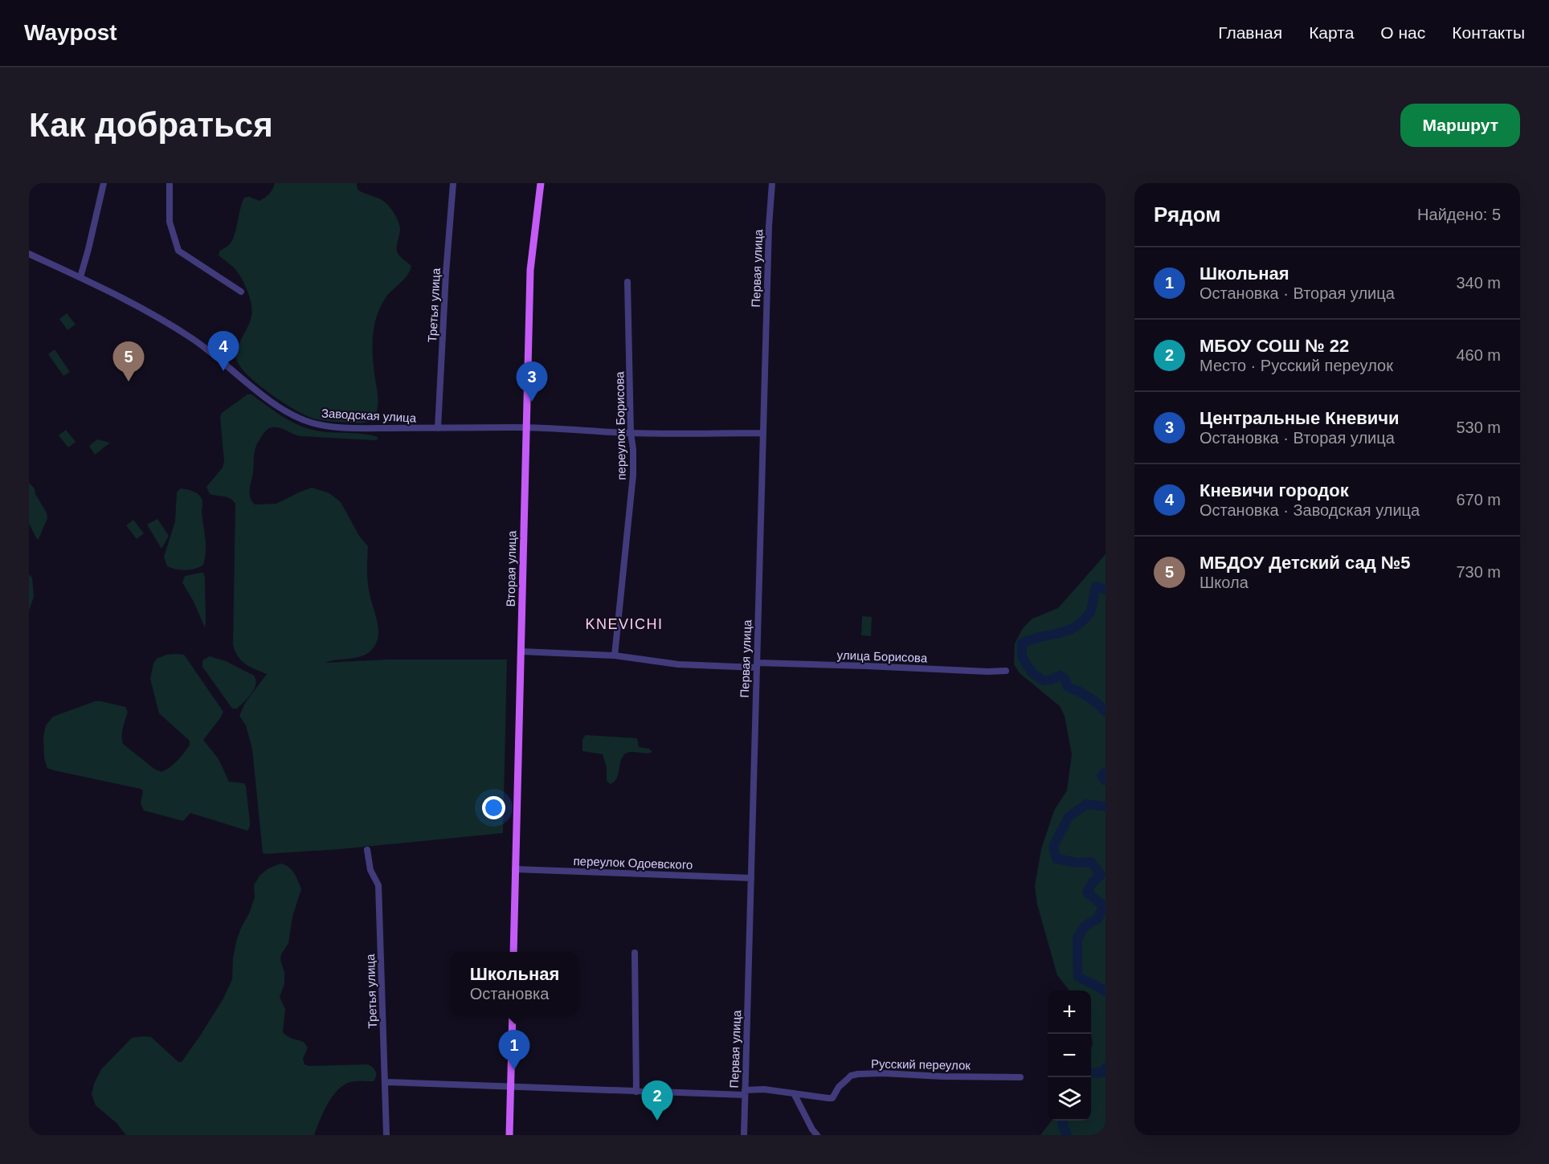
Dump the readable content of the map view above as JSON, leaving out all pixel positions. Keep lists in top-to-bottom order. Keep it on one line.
{"streets":{"main road":["Вторая улица"],"street":["Первая улица","Третья улица","Заводская улица","переулок Борисова","улица Борисова","переулок Одоевского","Русский переулок"]},"crossings":[["Первая улица","Заводская улица"],["Первая улица","улица Борисова"],["Первая улица","переулок Одоевского"],["Первая улица","Русский переулок"],["Третья улица","Заводская улица"],["Третья улица","Русский переулок"],["Заводская улица","переулок Борисова"],["Заводская улица","Вторая улица"],["Вторая улица","переулок Одоевского"]],"districts":["KNEVICHI"],"page":{"header":"Waypost","nav":["Главная","Карта","О нас","Контакты"],"buttons":"Маршрут","title":"Как добраться","heading":["Рядом","Найдено: 5"],"list":[{"mark":"1","name":"Школьная","note":"Остановка · Вторая улица","value":"340 m"},{"mark":"2","name":"МБОУ СОШ № 22","note":"Место · Русский переулок","value":"460 m"},{"mark":"3","name":"Центральные Кневичи","note":"Остановка · Вторая улица","value":"530 m"},{"mark":"4","name":"Кневичи городок","note":"Остановка · Заводская улица","value":"670 m"},{"mark":"5","name":"МБДОУ Детский сад №5","note":"Школа","value":"730 m"}],"pins":["4","5","3","1","2"],"popup":["Школьная","Остановка"],"map_buttons":["+","−"]}}
